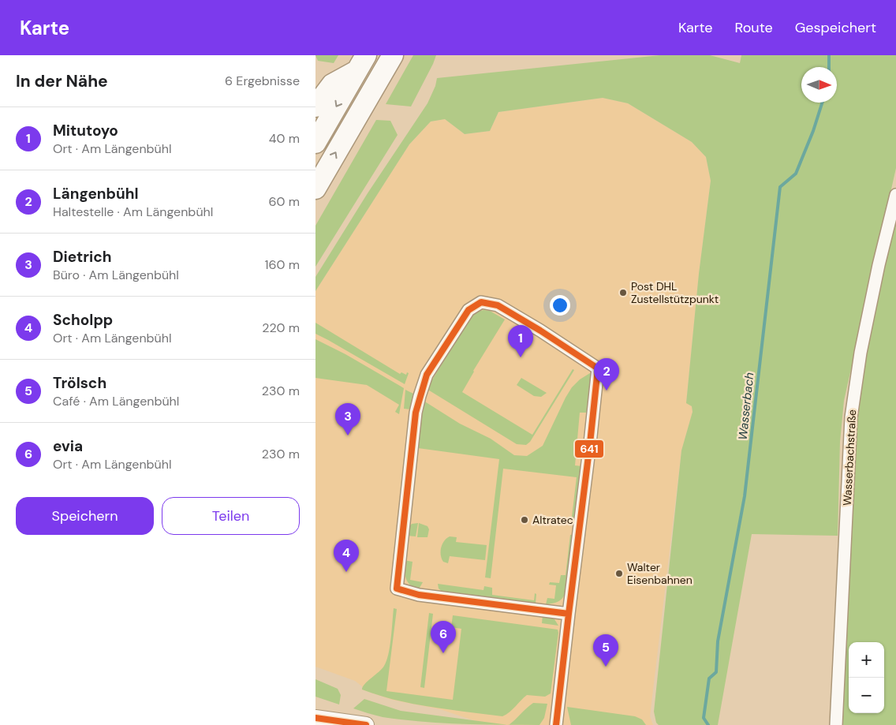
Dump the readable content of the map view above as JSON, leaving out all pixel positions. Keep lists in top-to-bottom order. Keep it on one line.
{"streets":{"street":["Wasserbachstraße"]},"water":["Wasserbach"],"places":["Post DHL Zustellstützpunkt","Altratec","Walter Eisenbahnen"],"lines":["transit line 641"],"north":"right","page":{"header":"Karte","nav":["Karte","Route","Gespeichert"],"heading":["In der Nähe","6 Ergebnisse"],"list":[{"mark":"1","name":"Mitutoyo","note":"Ort · Am Längenbühl","value":"40 m"},{"mark":"2","name":"Längenbühl","note":"Haltestelle · Am Längenbühl","value":"60 m"},{"mark":"3","name":"Dietrich","note":"Büro · Am Längenbühl","value":"160 m"},{"mark":"4","name":"Scholpp","note":"Ort · Am Längenbühl","value":"220 m"},{"mark":"5","name":"Trölsch","note":"Café · Am Längenbühl","value":"230 m"},{"mark":"6","name":"evia","note":"Ort · Am Längenbühl","value":"230 m"}],"pins":["1","2","3","4","6","5"],"buttons":["Speichern","Teilen"],"map_buttons":["+","−"]}}
